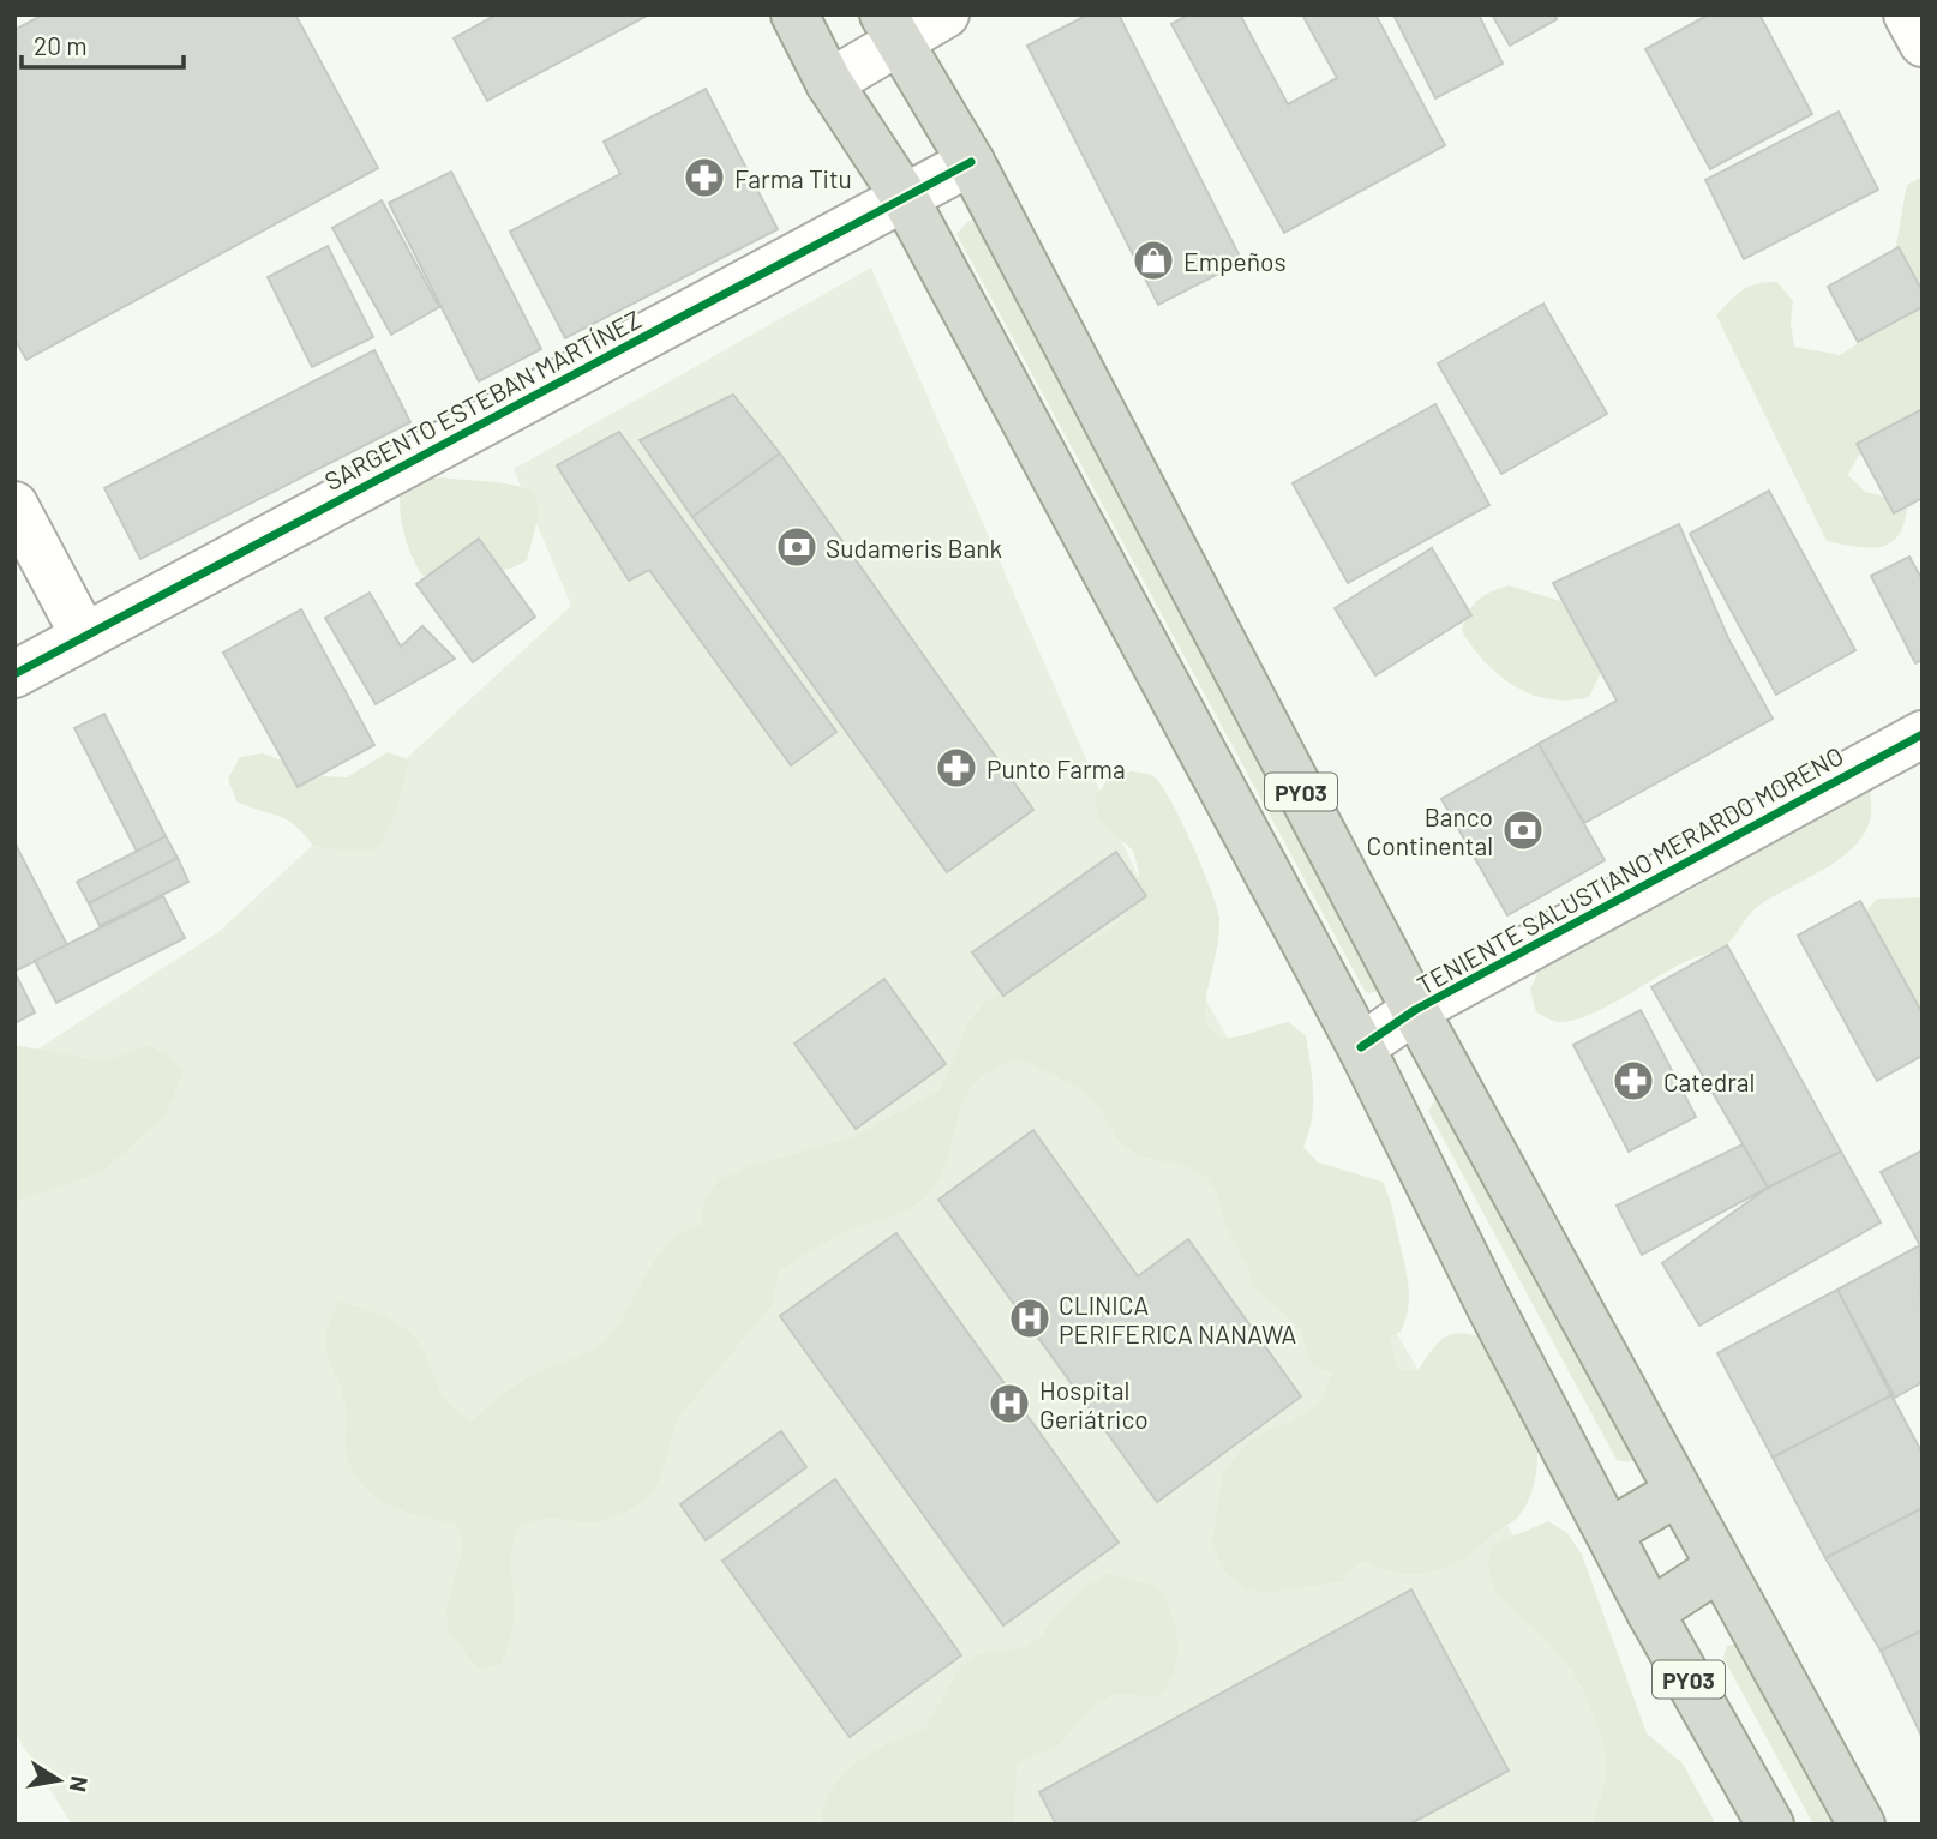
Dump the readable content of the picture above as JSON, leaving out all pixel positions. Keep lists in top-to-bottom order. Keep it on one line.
{"streets":{"highway":["PY03"],"street":["SARGENTO ESTEBAN MARTÍNEZ","TENIENTE SALUSTIANO MERARDO MORENO"]},"crossings":[["SARGENTO ESTEBAN MARTÍNEZ","PY03"],["PY03","TENIENTE SALUSTIANO MERARDO MORENO"]],"places":{"pharmacy":["Farma Titu","Punto Farma","Catedral"],"shop":["Empeños"],"bank":["Sudameris Bank","Banco Continental"],"hospital":["CLINICA PERIFERICA NANAWA","Hospital Geriátrico"]},"scale_bar":"20 m","north":"right"}
